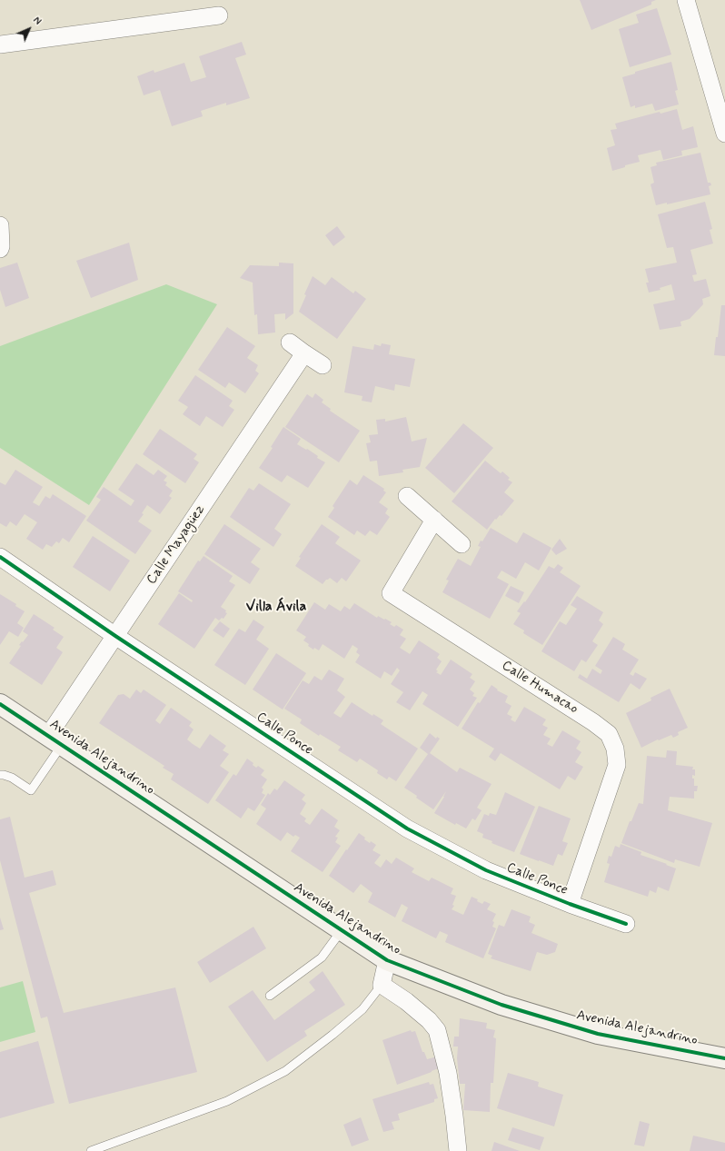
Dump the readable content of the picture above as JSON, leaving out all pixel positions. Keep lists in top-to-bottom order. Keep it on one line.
{"streets":{"street":["Calle Mayagüez","Calle Humacao","Calle Ponce","Avenida Alejandrino"]},"crossings":[["Calle Mayagüez","Calle Ponce"],["Calle Mayagüez","Avenida Alejandrino"],["Calle Humacao","Calle Ponce"]],"districts":["Villa Ávila"],"north":"top right"}
